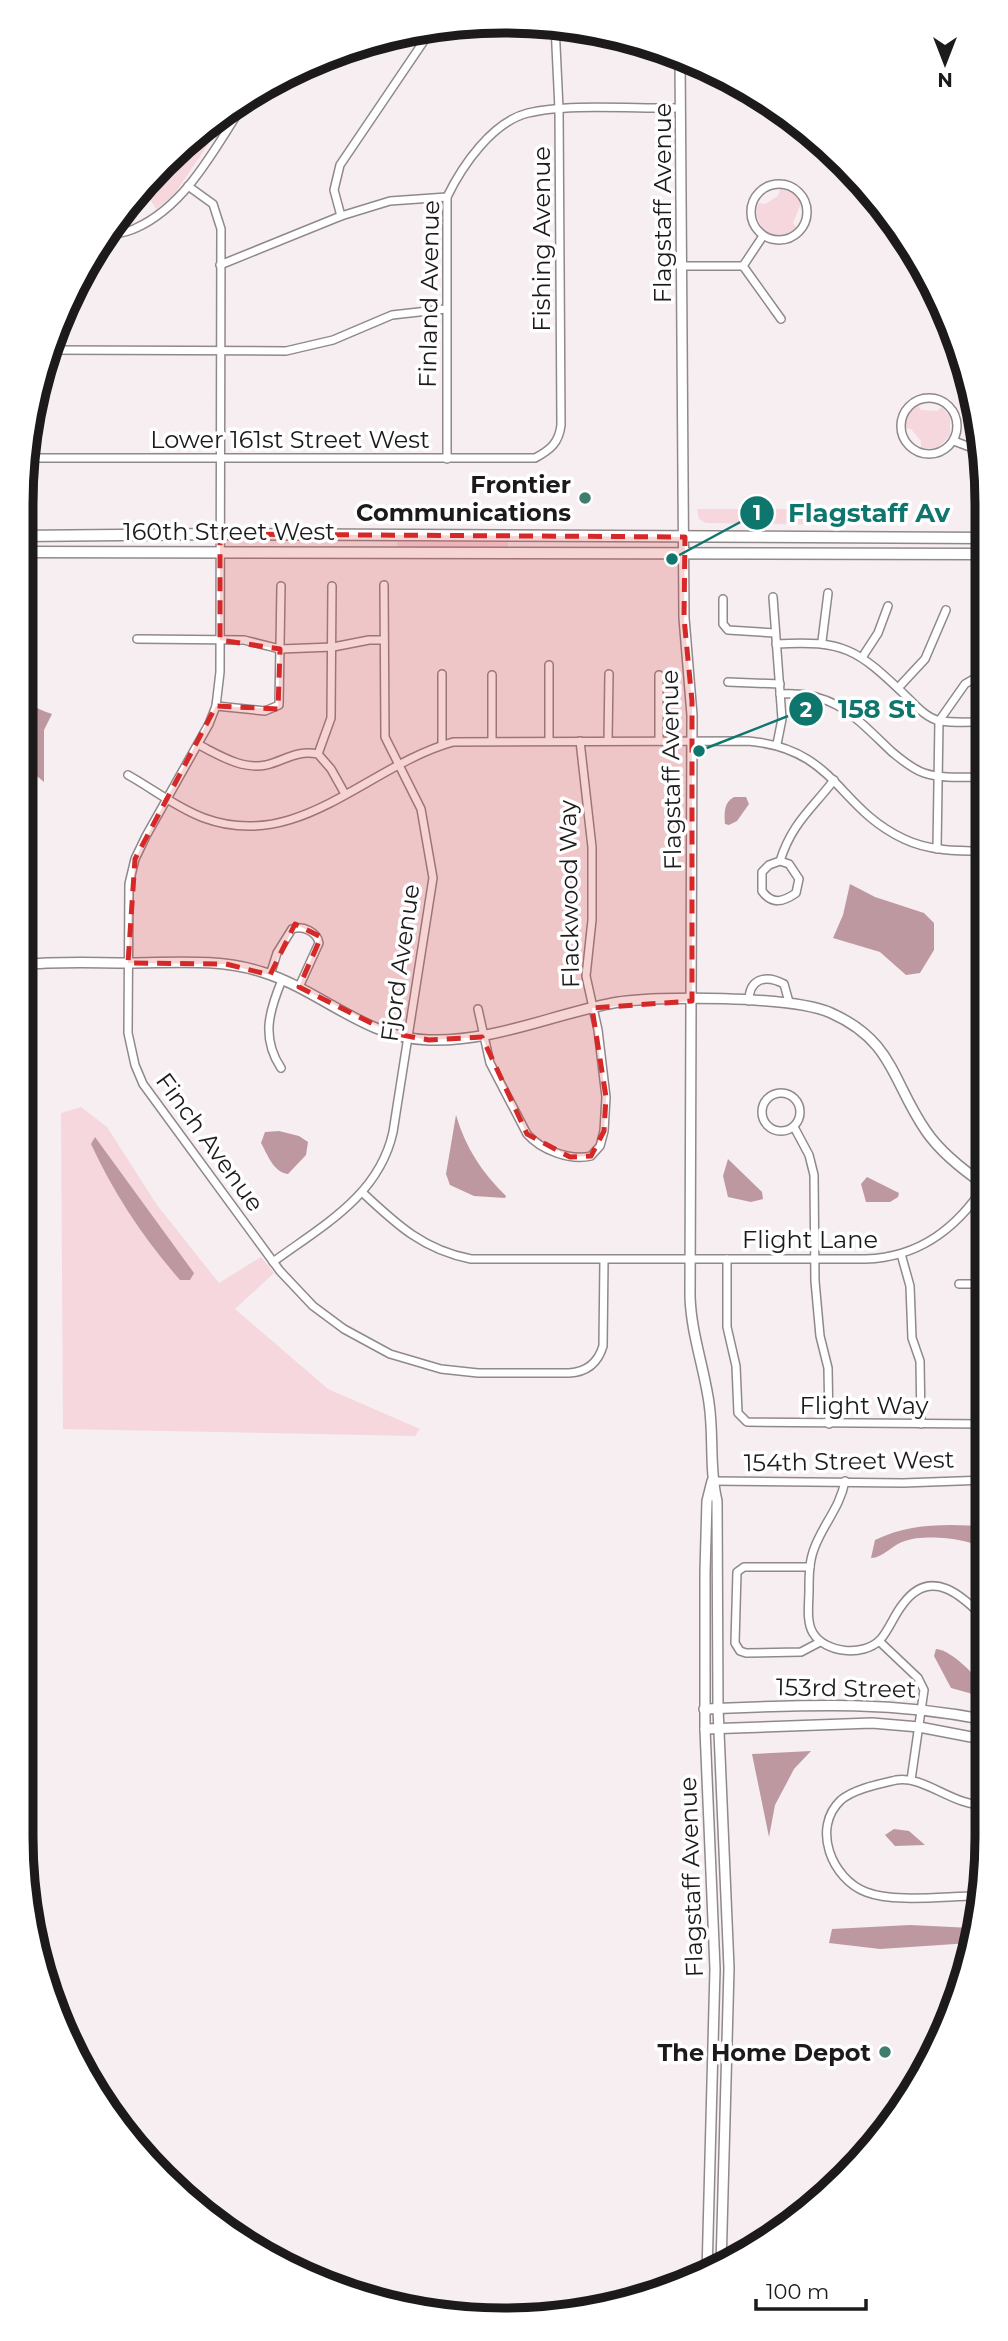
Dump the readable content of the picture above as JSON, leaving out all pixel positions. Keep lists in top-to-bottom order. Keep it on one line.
{"streets":{"main road":["160th Street West"],"street":["Flagstaff Avenue","Fishing Avenue","Finland Avenue","Lower 161st Street West","Flackwood Way","Fjord Avenue","Finch Avenue","Flight Lane","Flight Way","154th Street West","153rd Street"]},"crossings":[["Flagstaff Avenue","Finland Avenue"],["Flagstaff Avenue","160th Street West"],["Flagstaff Avenue","Flight Lane"],["Flagstaff Avenue","154th Street West"],["Flagstaff Avenue","153rd Street"],["Fishing Avenue","Finland Avenue"],["Fishing Avenue","Lower 161st Street West"],["Finland Avenue","Lower 161st Street West"],["Lower 161st Street West","Finch Avenue"],["160th Street West","Finch Avenue"],["Fjord Avenue","Finch Avenue"],["Fjord Avenue","Flight Lane"],["Finch Avenue","Flight Lane"],["Flight Lane","Flight Way"]],"places":["Frontier Communications","Flagstaff Av","158 St","The Home Depot"],"scale_bar":"100 m","north":"bottom"}
